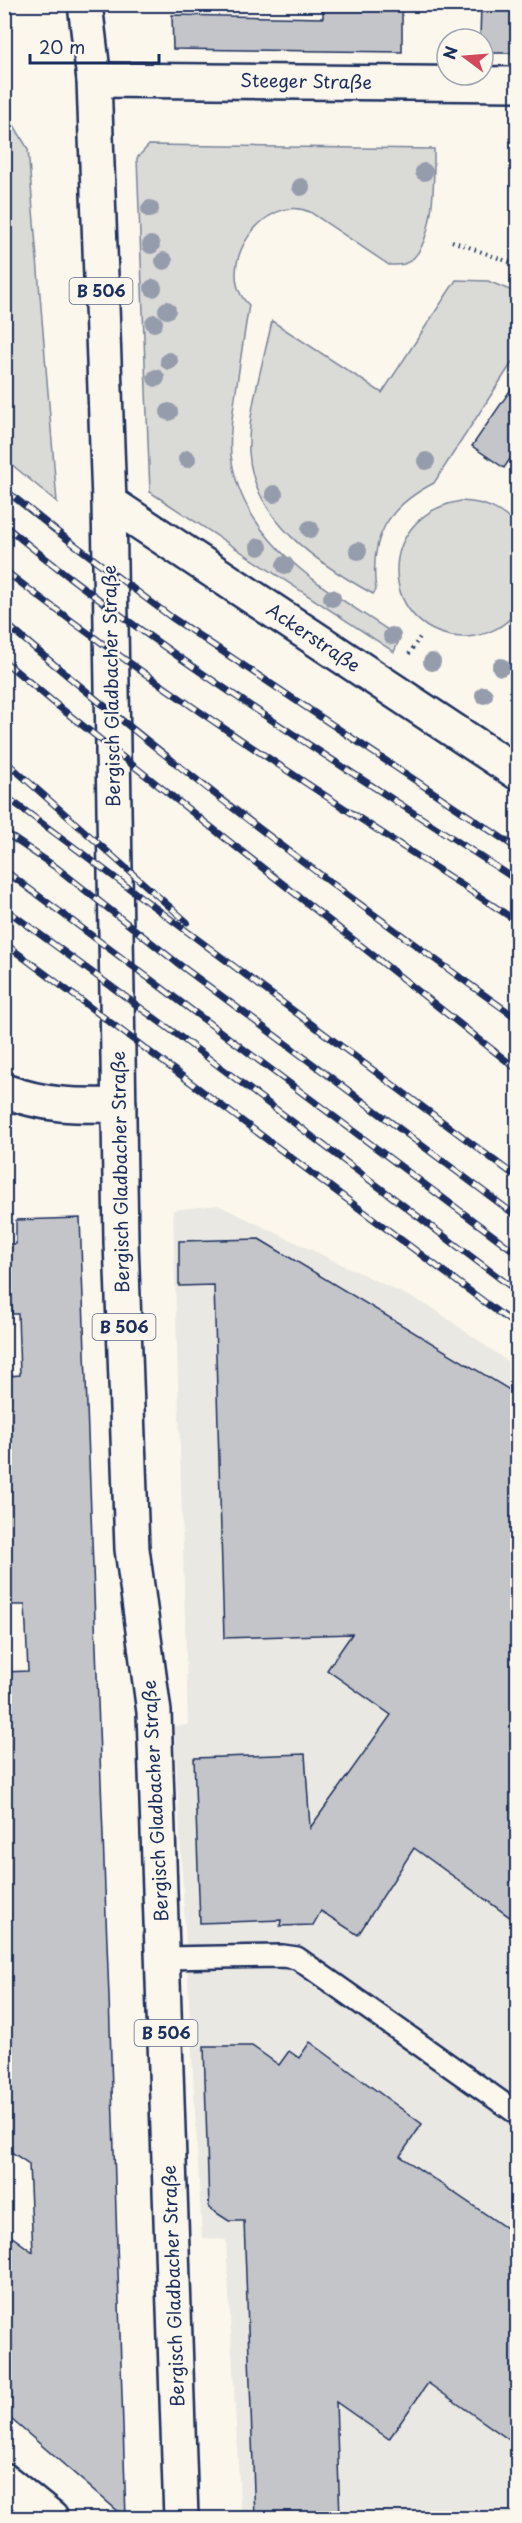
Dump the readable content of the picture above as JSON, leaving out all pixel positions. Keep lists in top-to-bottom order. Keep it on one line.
{"streets":{"main road":["Steeger Straße","B 506","Ackerstraße","Bergisch Gladbacher Straße"]},"crossings":[["Steeger Straße","Bergisch Gladbacher Straße"],["Ackerstraße","Bergisch Gladbacher Straße"]],"scale_bar":"20 m","north":"left"}
